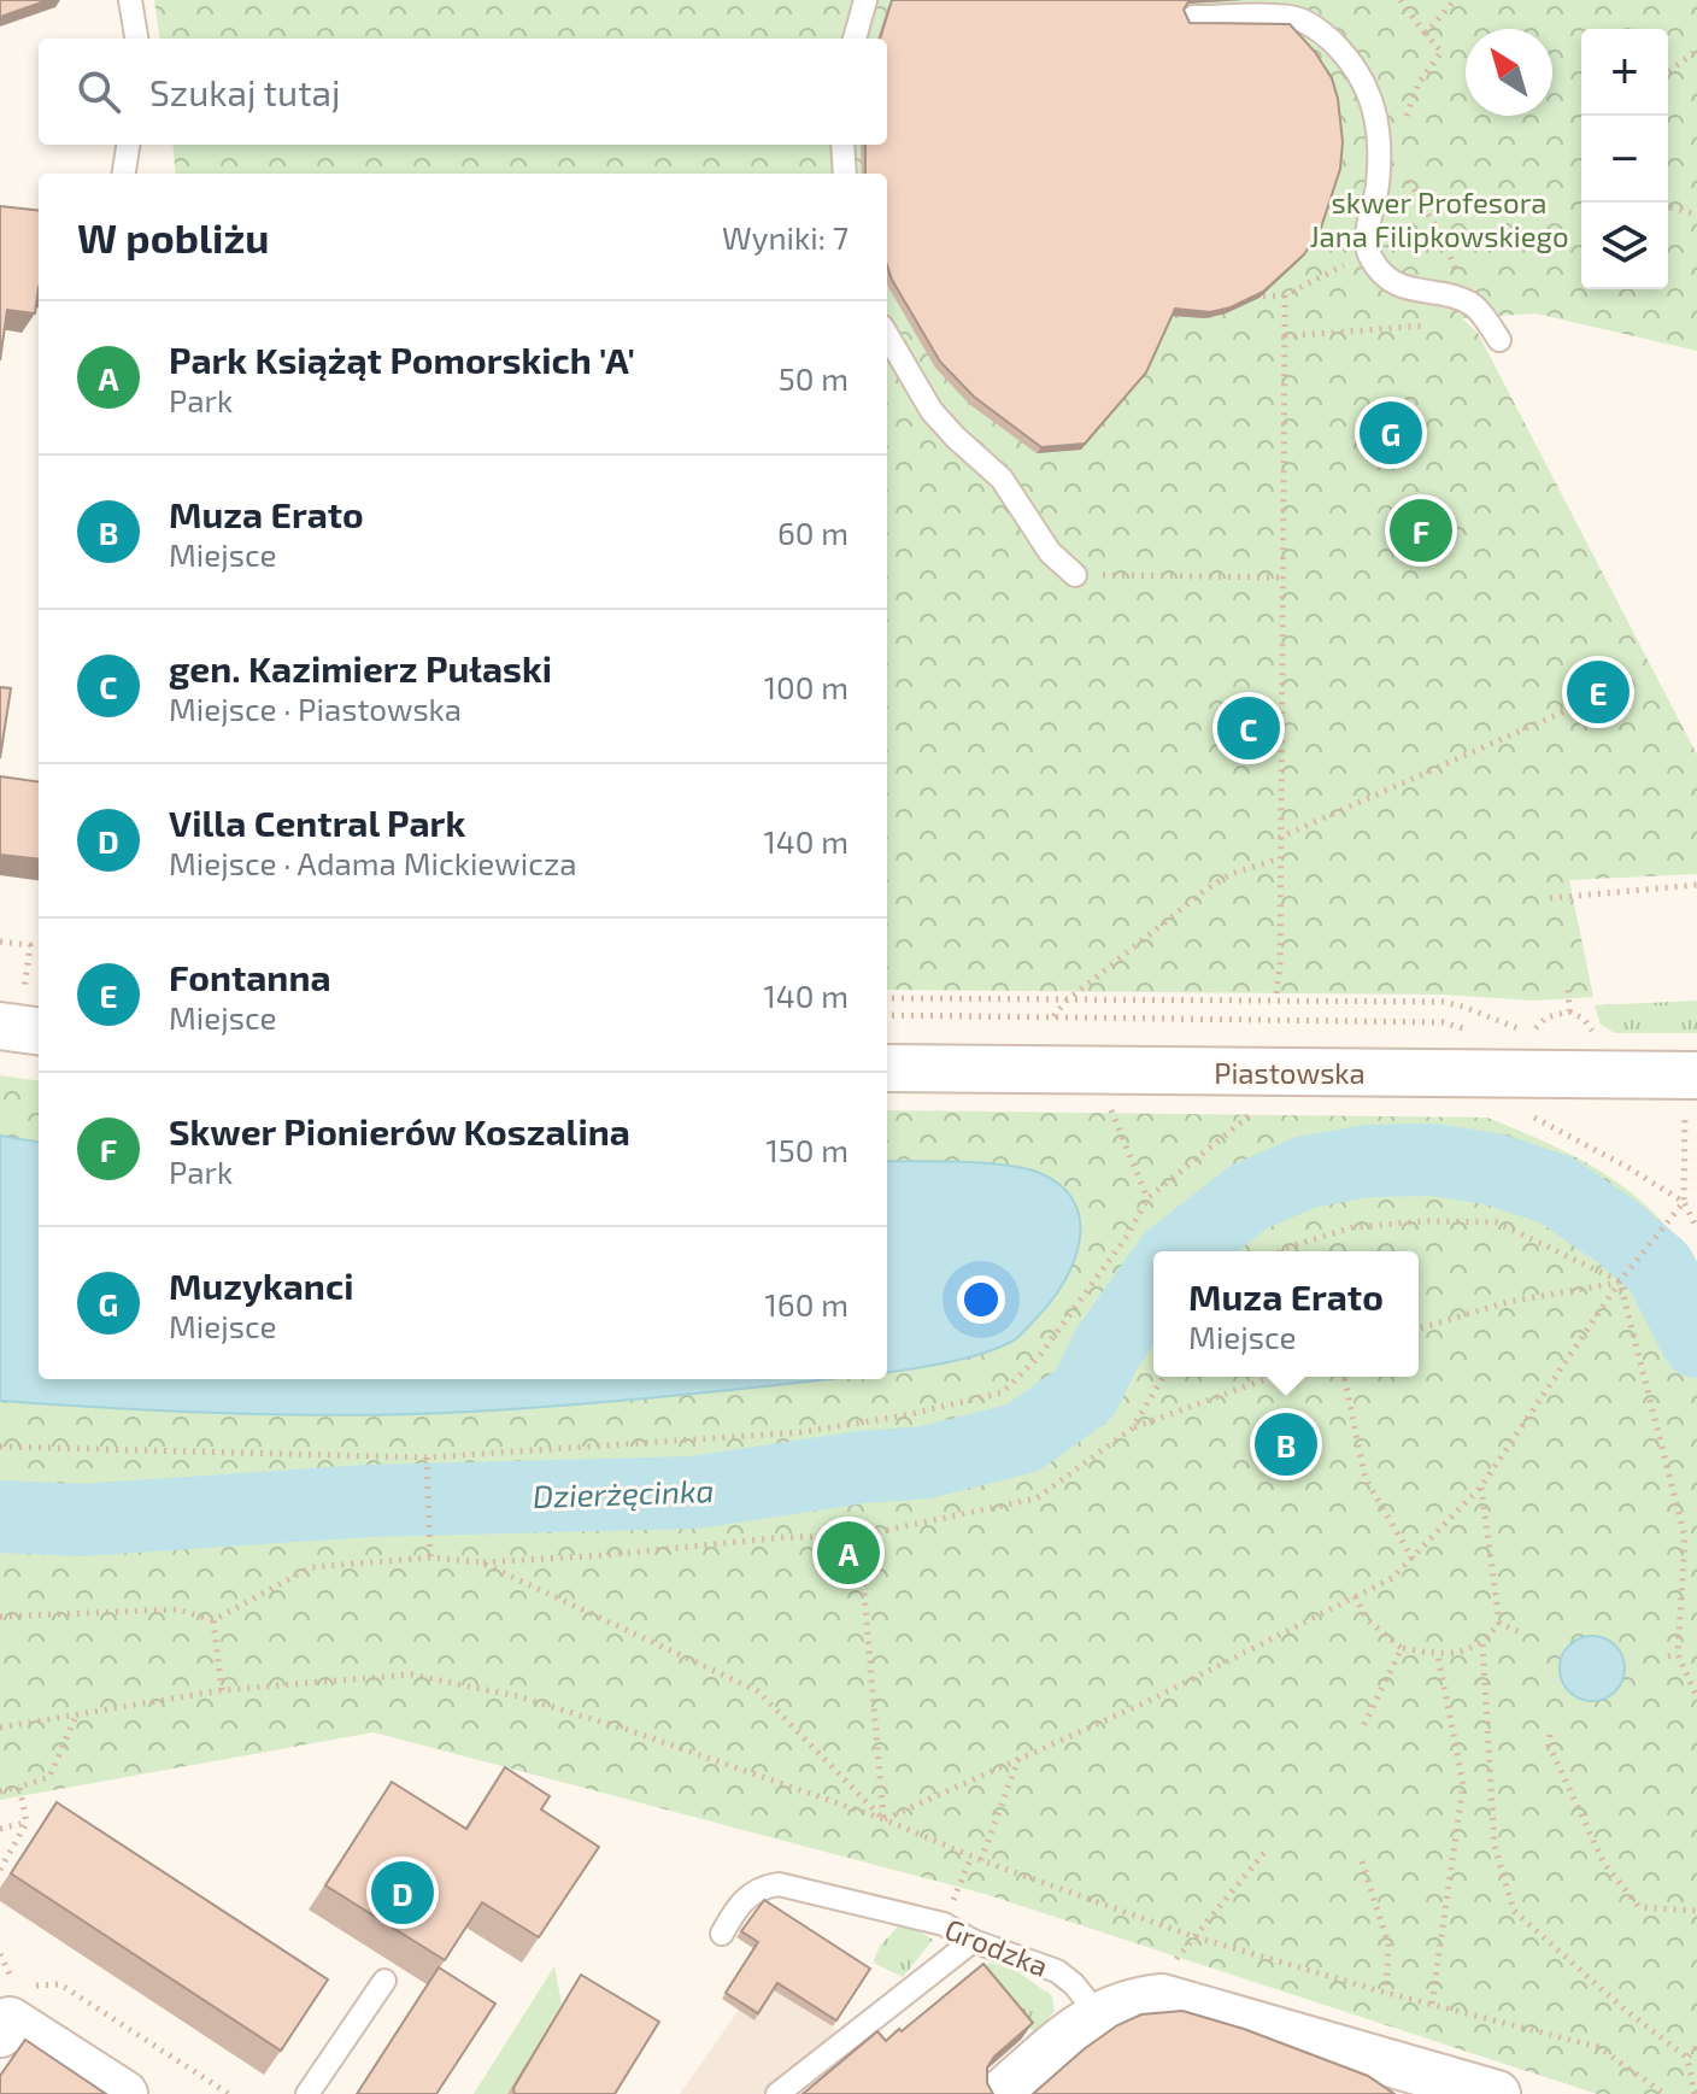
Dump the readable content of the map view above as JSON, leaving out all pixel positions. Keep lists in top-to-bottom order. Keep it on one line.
{"streets":{"street":["Piastowska"],"lane":["Grodzka"]},"water":["Dzierżęcinka"],"parks":["skwer Profesora Jana Filipkowskiego"],"north":"top left","page":{"map_buttons":["+","−"],"search":"Szukaj tutaj","heading":["W pobliżu","Wyniki: 7"],"list":[{"mark":"A","name":"Park Książąt Pomorskich 'A'","note":"Park","value":"50 m"},{"mark":"B","name":"Muza Erato","note":"Miejsce","value":"60 m"},{"mark":"C","name":"gen. Kazimierz Pułaski","note":"Miejsce · Piastowska","value":"100 m"},{"mark":"D","name":"Villa Central Park","note":"Miejsce · Adama Mickiewicza","value":"140 m"},{"mark":"E","name":"Fontanna","note":"Miejsce","value":"140 m"},{"mark":"F","name":"Skwer Pionierów Koszalina","note":"Park","value":"150 m"},{"mark":"G","name":"Muzykanci","note":"Miejsce","value":"160 m"}],"pins":["G","F","E","C","B","A","D"],"popup":["Muza Erato","Miejsce"]}}
